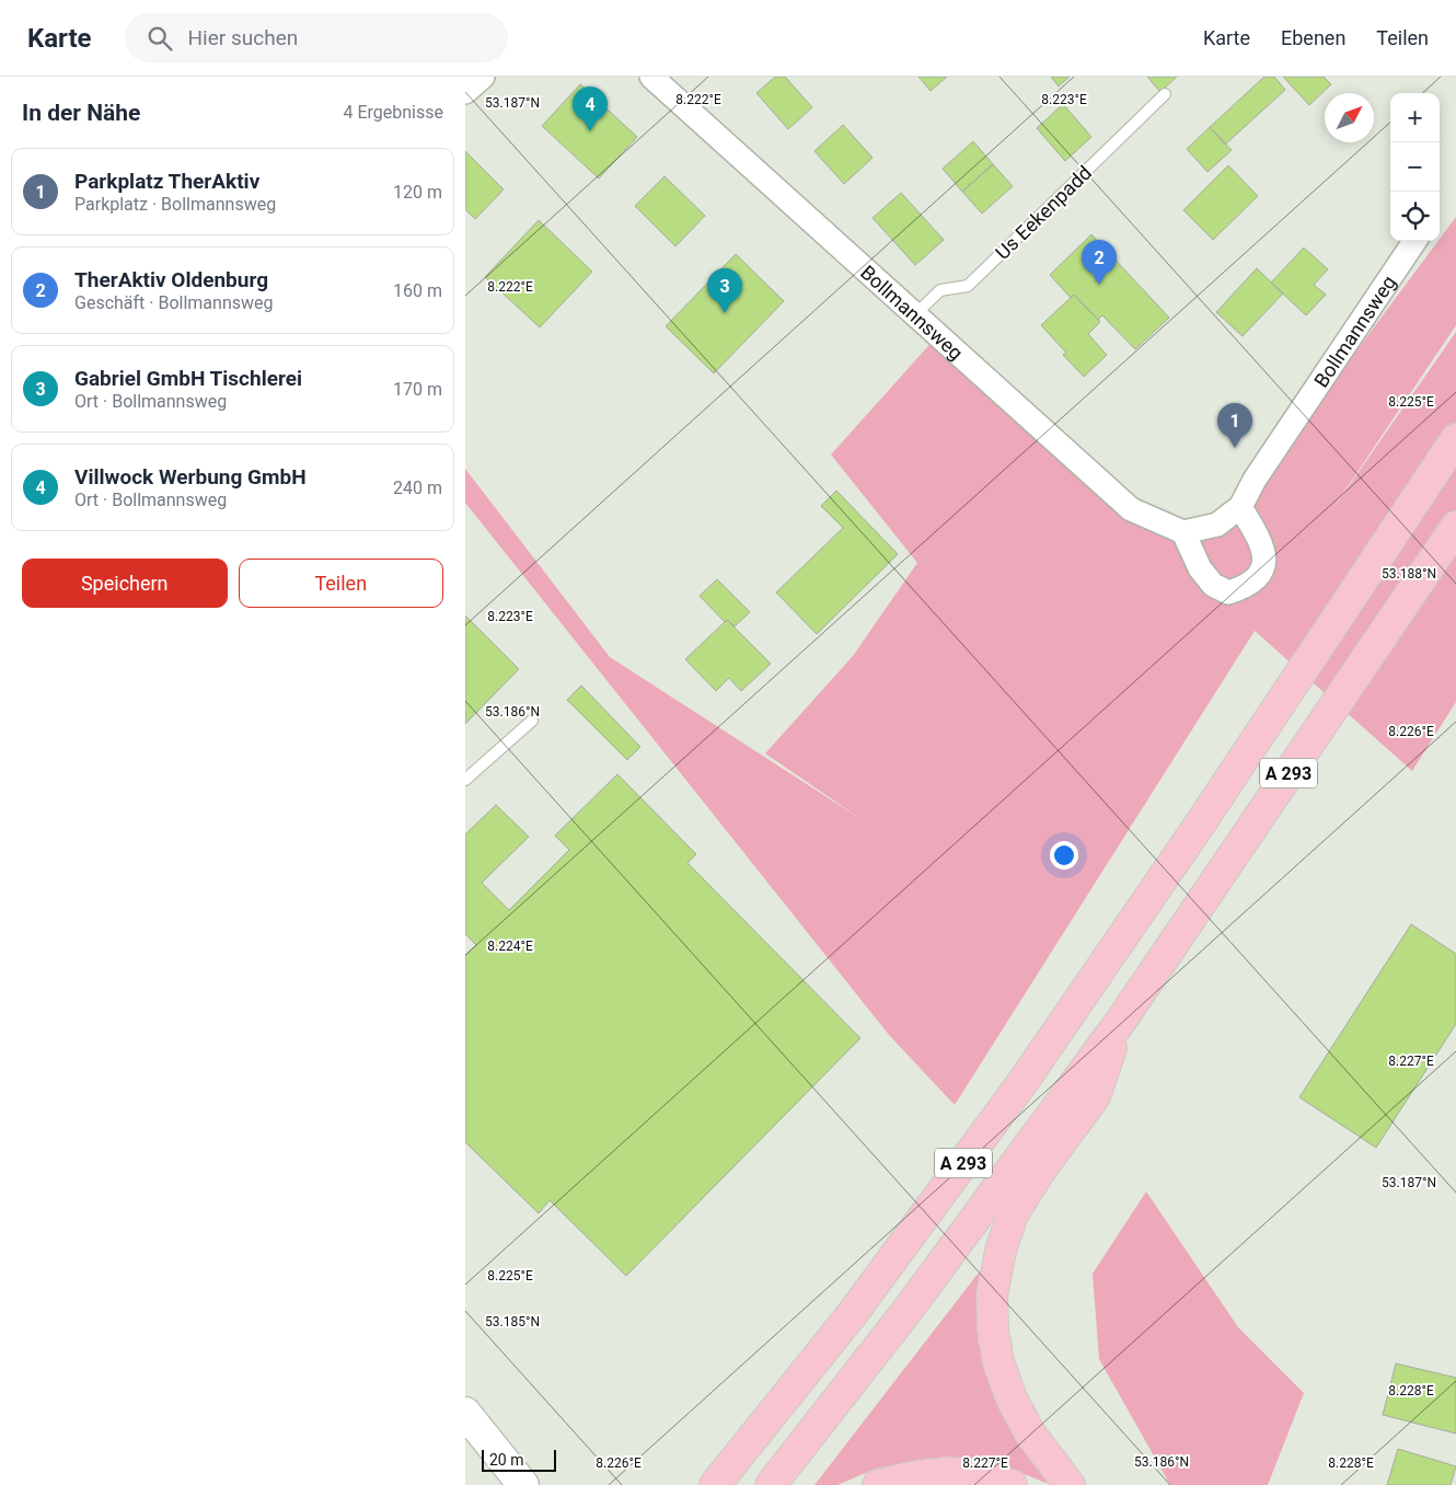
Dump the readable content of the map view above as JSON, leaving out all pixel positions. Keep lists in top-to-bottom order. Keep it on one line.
{"streets":{"highway":["A 293"],"street":["Bollmannsweg"],"lane":["Us Eekenpadd"]},"crossings":[["Us Eekenpadd","Bollmannsweg"]],"scale_bar":"20 m","north":"top right","page":{"header":"Karte","search":"Hier suchen","nav":["Karte","Ebenen","Teilen"],"heading":["In der Nähe","4 Ergebnisse"],"pins":["4","2","3","1"],"map_buttons":["+","−"],"list":[{"mark":"1","name":"Parkplatz TherAktiv","note":"Parkplatz · Bollmannsweg","value":"120 m"},{"mark":"2","name":"TherAktiv Oldenburg","note":"Geschäft · Bollmannsweg","value":"160 m"},{"mark":"3","name":"Gabriel GmbH Tischlerei","note":"Ort · Bollmannsweg","value":"170 m"},{"mark":"4","name":"Villwock Werbung GmbH","note":"Ort · Bollmannsweg","value":"240 m"}],"buttons":["Speichern","Teilen"],"scale":"20 m"},"coordinates":["8.222°E","8.223°E","53.187°N","8.225°E","53.188°N","53.186°N","8.226°E","8.224°E","8.227°E","53.185°N","8.228°E"]}
